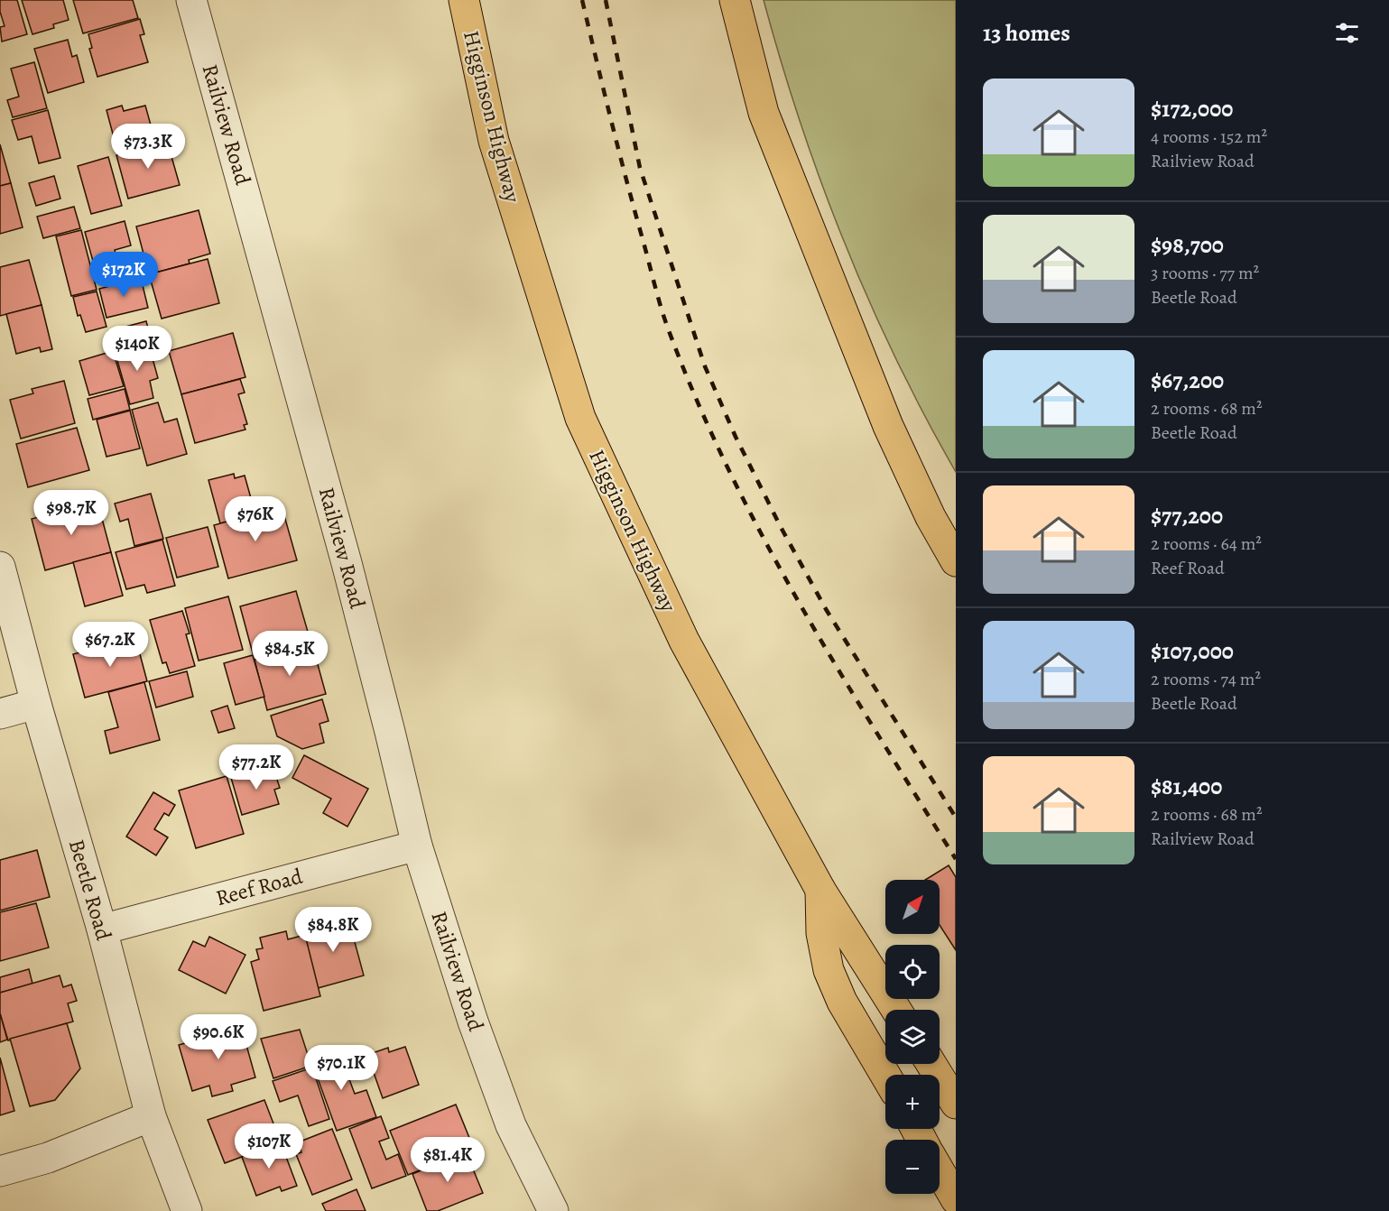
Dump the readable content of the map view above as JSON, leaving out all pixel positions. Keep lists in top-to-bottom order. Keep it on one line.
{"streets":{"highway":["Higginson Highway"],"street":["Railview Road","Reef Road","Beetle Road"]},"crossings":[["Railview Road","Reef Road"],["Reef Road","Beetle Road"]],"north":"top right","page":{"heading":"13 homes","list":[{"name":"$172,000","note":"4 rooms · 152 m² · Railview Road"},{"name":"$98,700","note":"3 rooms · 77 m² · Beetle Road"},{"name":"$67,200","note":"2 rooms · 68 m² · Beetle Road"},{"name":"$77,200","note":"2 rooms · 64 m² · Reef Road"},{"name":"$107,000","note":"2 rooms · 74 m² · Beetle Road"},{"name":"$81,400","note":"2 rooms · 68 m² · Railview Road"}],"price":["$73.3K","$172K","$140K","$98.7K","$76K","$67.2K","$84.5K","$77.2K","$84.8K","$90.6K","$70.1K","$107K","$81.4K"],"map_buttons":["+","−"]}}
